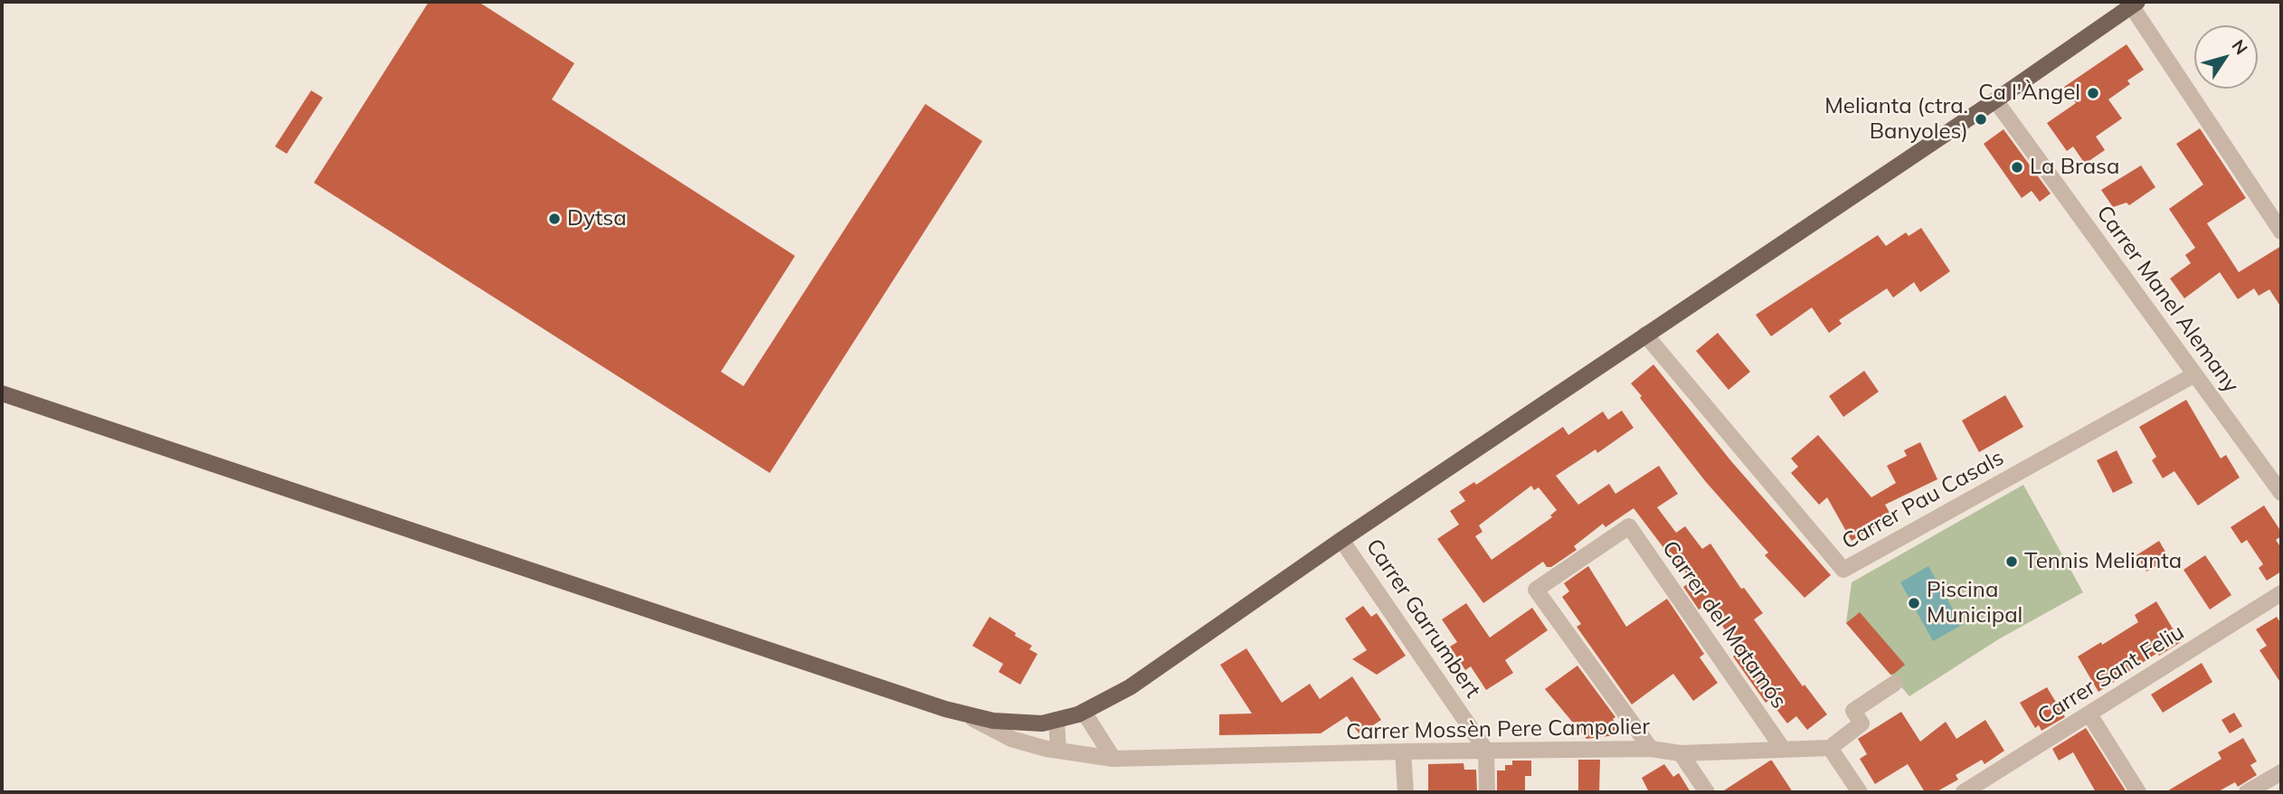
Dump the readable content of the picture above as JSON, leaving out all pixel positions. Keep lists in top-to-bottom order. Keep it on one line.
{"streets":{"street":["Carrer Manel Alemany","Carrer Pau Casals","Carrer Garrumbert","Carrer del Matamós","Carrer Sant Feliu","Carrer Mossèn Pere Campolier"]},"crossings":[["Carrer Manel Alemany","Carrer Pau Casals"],["Carrer Garrumbert","Carrer Mossèn Pere Campolier"],["Carrer del Matamós","Carrer Mossèn Pere Campolier"]],"places":["Ca l'Àngel","Melianta (ctra. Banyoles)","La Brasa","Dytsa","Tennis Melianta","Piscina Municipal"],"north":"top right"}
